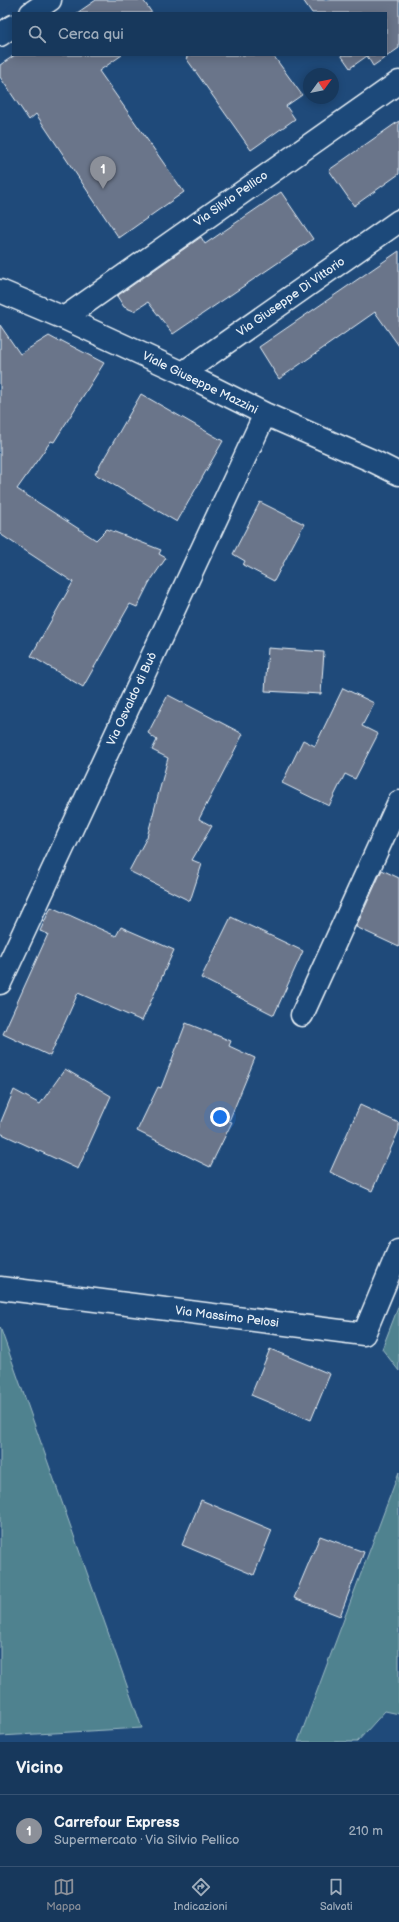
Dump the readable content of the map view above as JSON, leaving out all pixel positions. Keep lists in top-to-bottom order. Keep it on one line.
{"streets":{"street":["Via Silvio Pellico","Via Giuseppe Di Vittorio","Viale Giuseppe Mazzini","Via Osvaldo di Buò","Via Massimo Pelosi"]},"crossings":[["Via Silvio Pellico","Viale Giuseppe Mazzini"],["Via Giuseppe Di Vittorio","Viale Giuseppe Mazzini"],["Viale Giuseppe Mazzini","Via Osvaldo di Buò"]],"north":"top right","page":{"search":"Cerca qui","pins":"1","heading":"Vicino","list":[{"mark":"1","name":"Carrefour Express","note":"Supermercato · Via Silvio Pellico","value":"210 m"}],"nav":["Mappa","Indicazioni","Salvati"]}}
